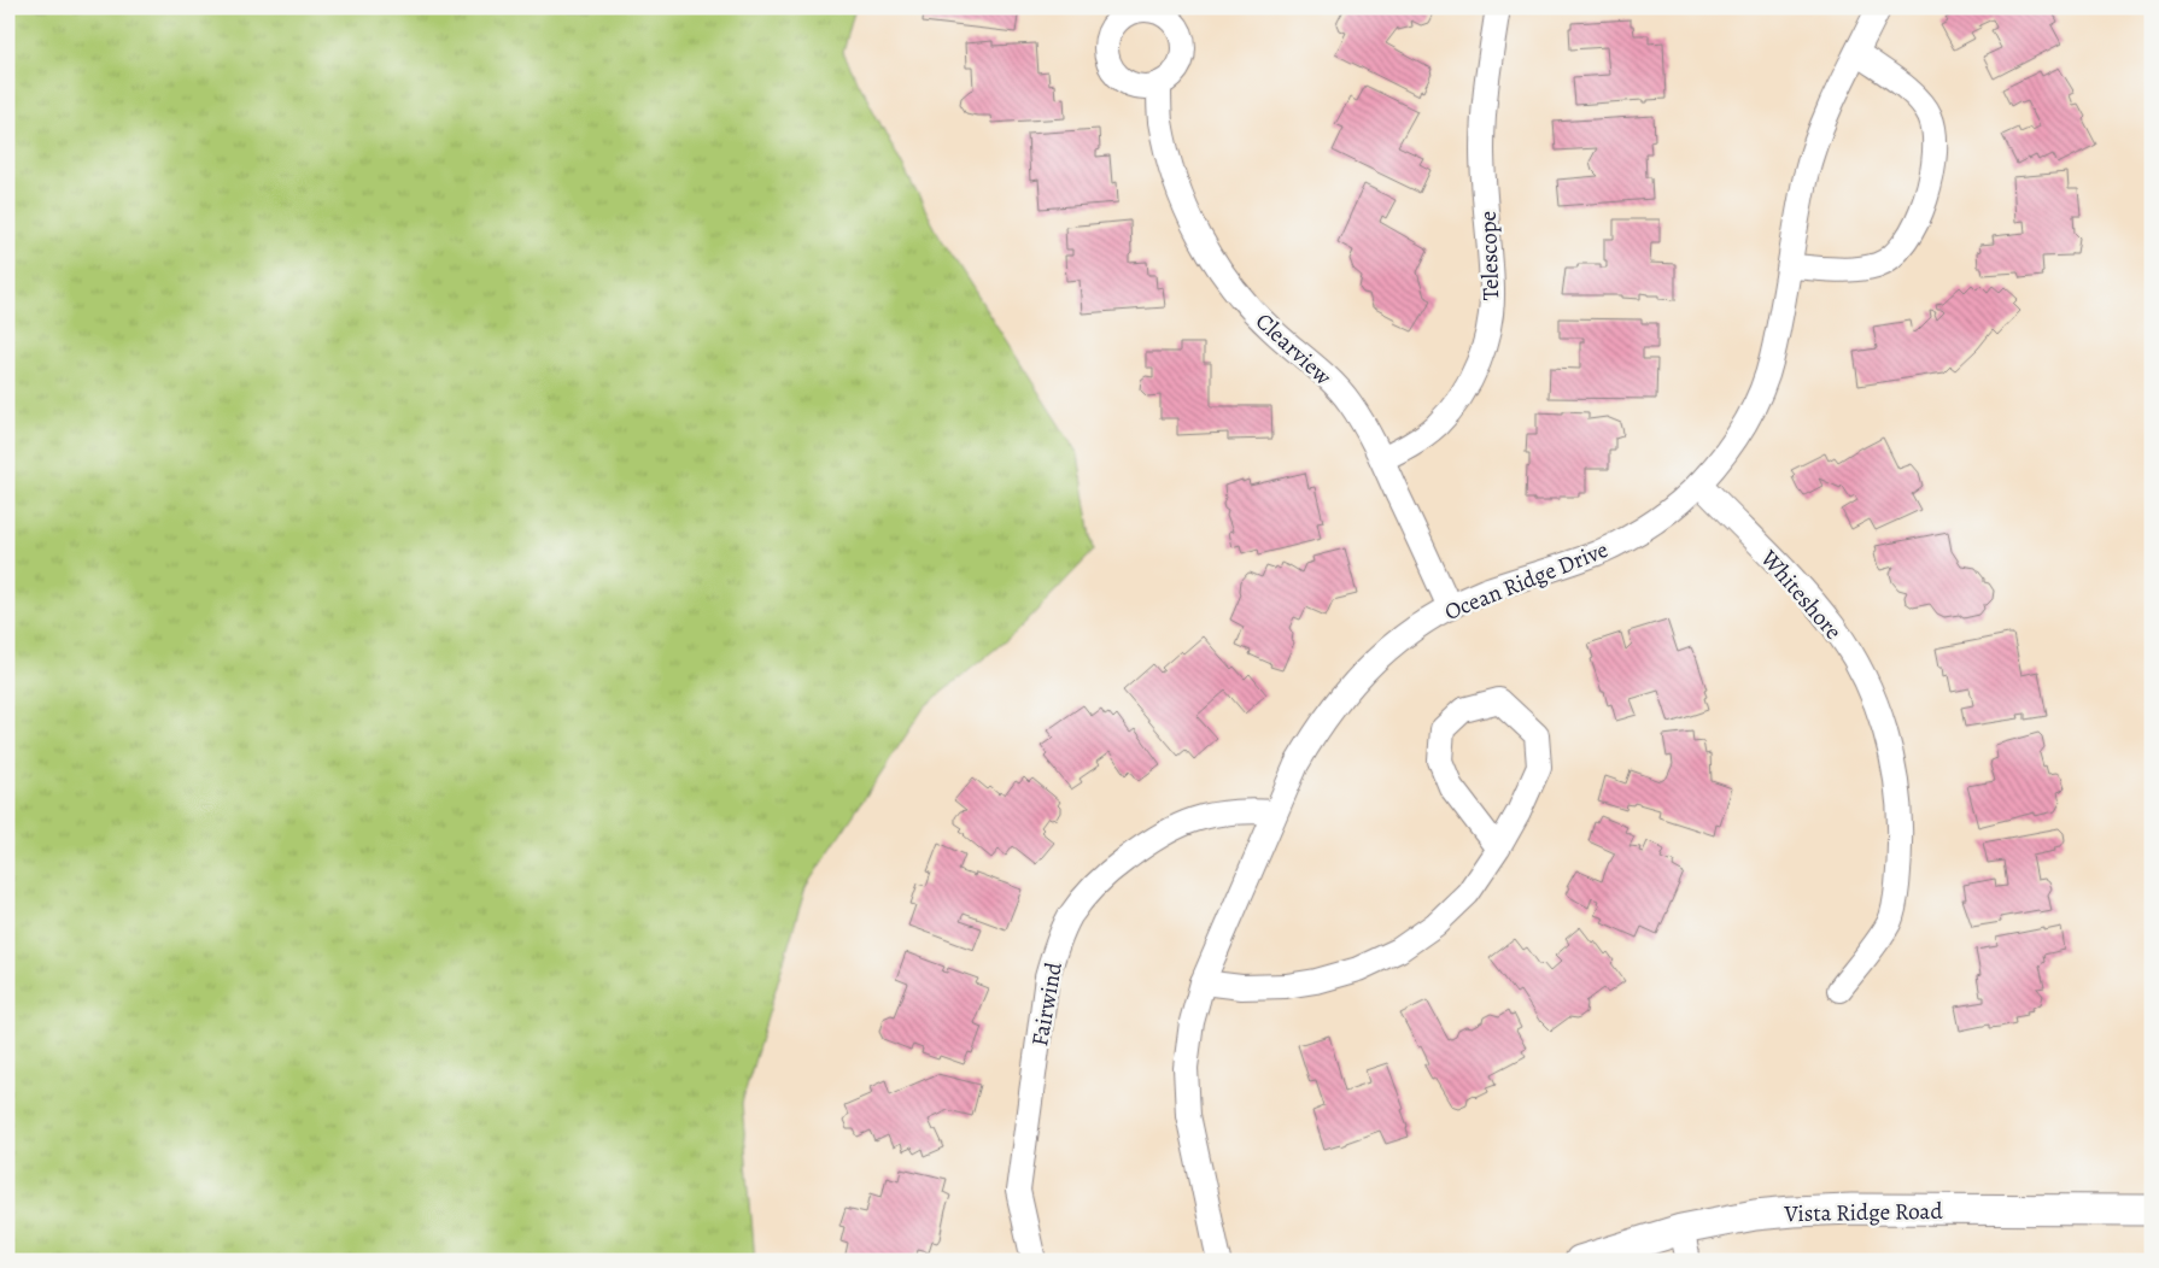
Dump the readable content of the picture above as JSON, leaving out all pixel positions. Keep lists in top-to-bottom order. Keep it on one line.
{"streets":{"street":["Telescope","Clearview","Ocean Ridge Drive","Whiteshore","Fairwind","Vista Ridge Road"]},"crossings":[["Telescope","Clearview"],["Clearview","Ocean Ridge Drive"],["Ocean Ridge Drive","Whiteshore"],["Ocean Ridge Drive","Fairwind"]]}
